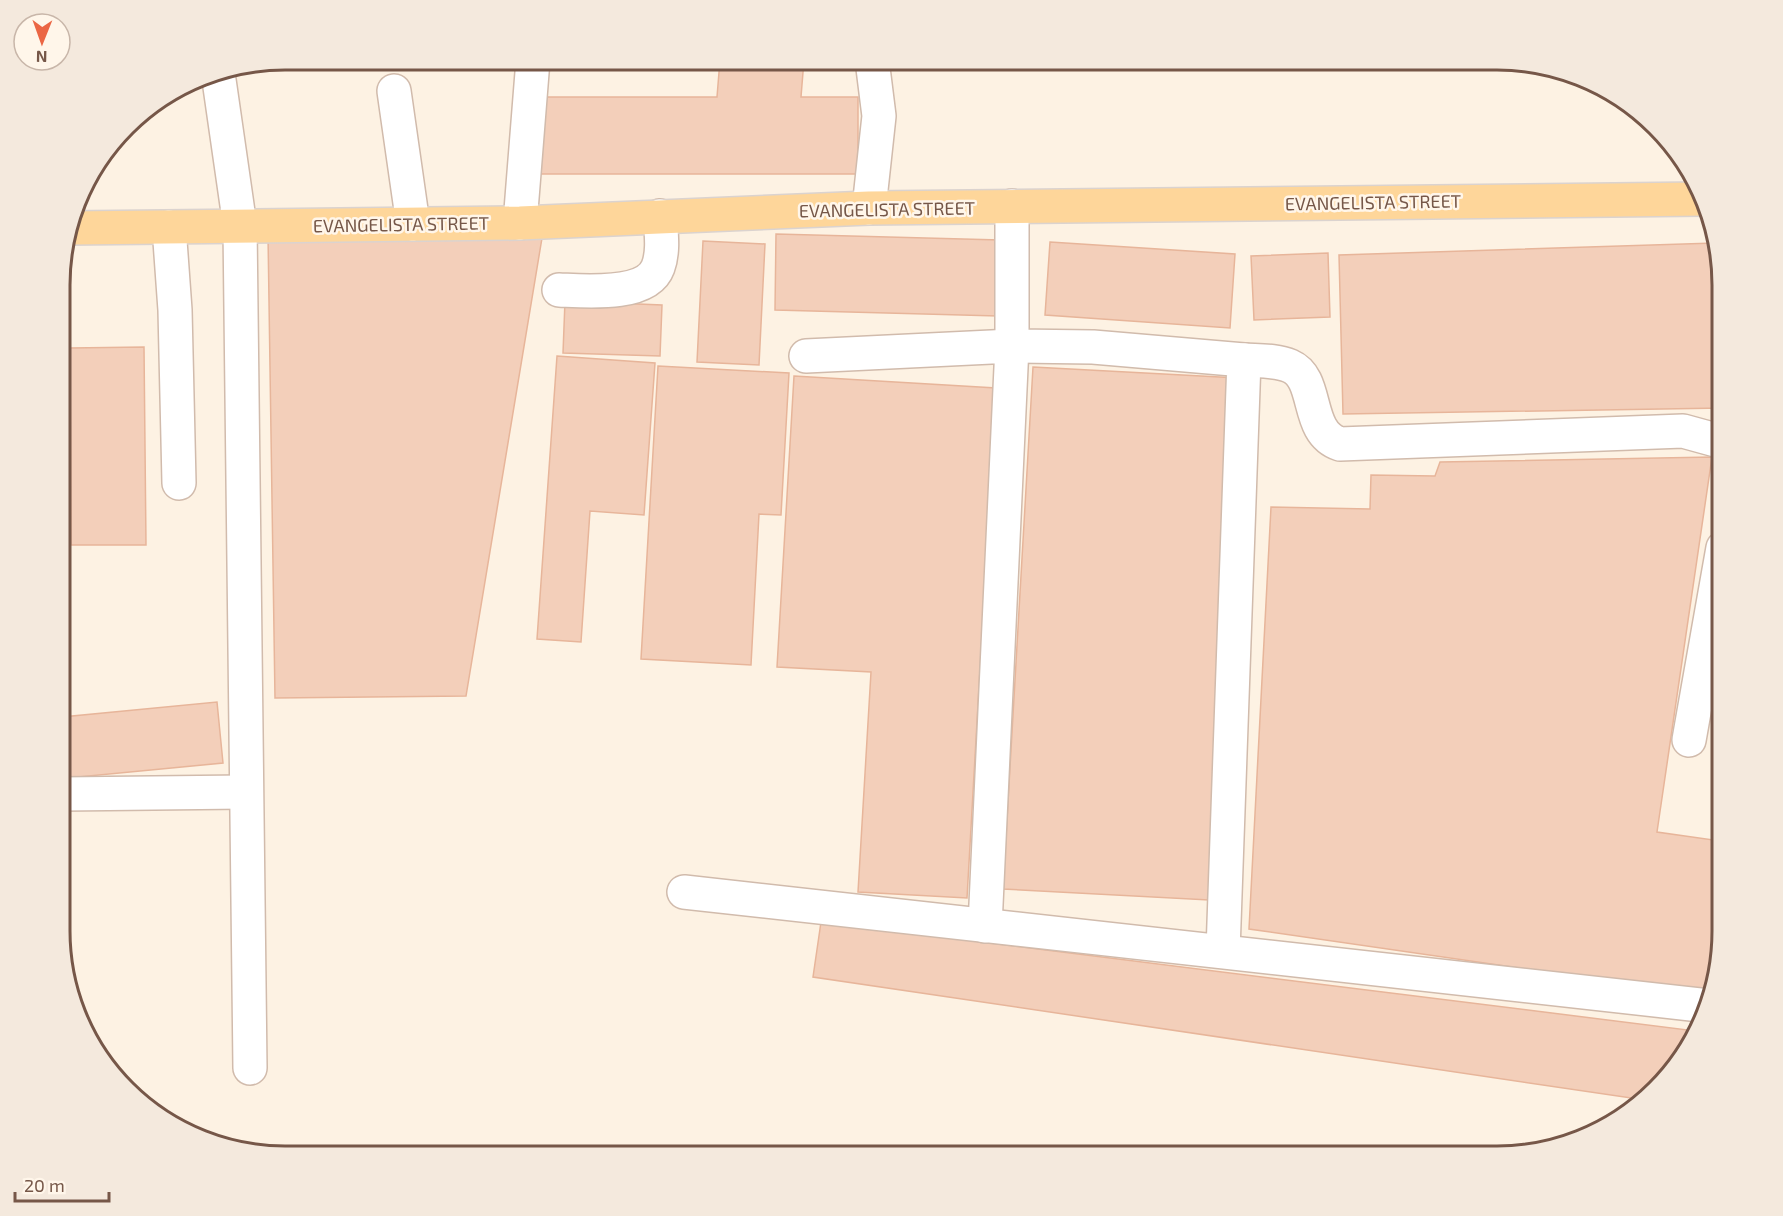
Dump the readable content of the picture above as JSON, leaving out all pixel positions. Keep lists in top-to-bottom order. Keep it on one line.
{"streets":{"main road":["EVANGELISTA STREET"]},"scale_bar":"20 m","north":"bottom"}
